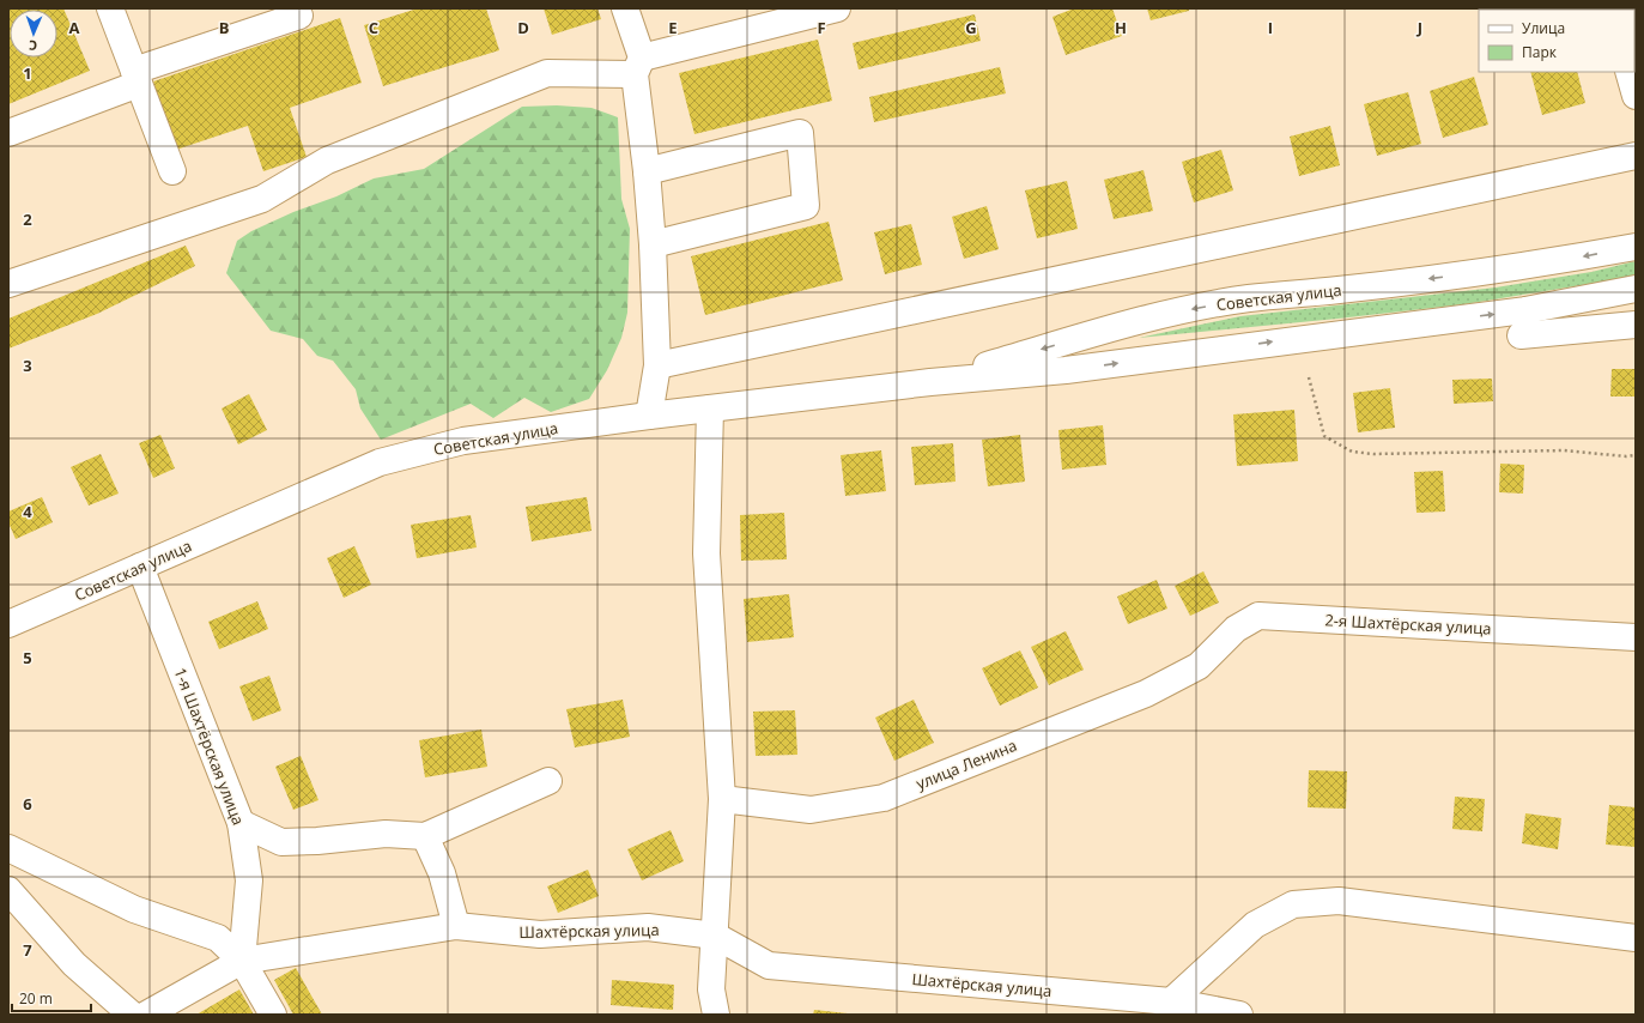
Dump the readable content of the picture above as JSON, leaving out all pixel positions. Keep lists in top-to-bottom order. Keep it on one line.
{"streets":{"street":["Советская улица","2-я Шахтёрская улица","1-я Шахтёрская улица","улица Ленина","Шахтёрская улица"]},"crossings":[["Советская улица","1-я Шахтёрская улица"],["2-я Шахтёрская улица","улица Ленина"],["1-я Шахтёрская улица","Шахтёрская улица"]],"legend":["Улица","Парк"],"scale_bar":"20 m","north":"bottom","grid":{"columns":["A","B","C","D","E","F","G","H","I","J"],"rows":["1","2","3","4","5","6","7"]}}
